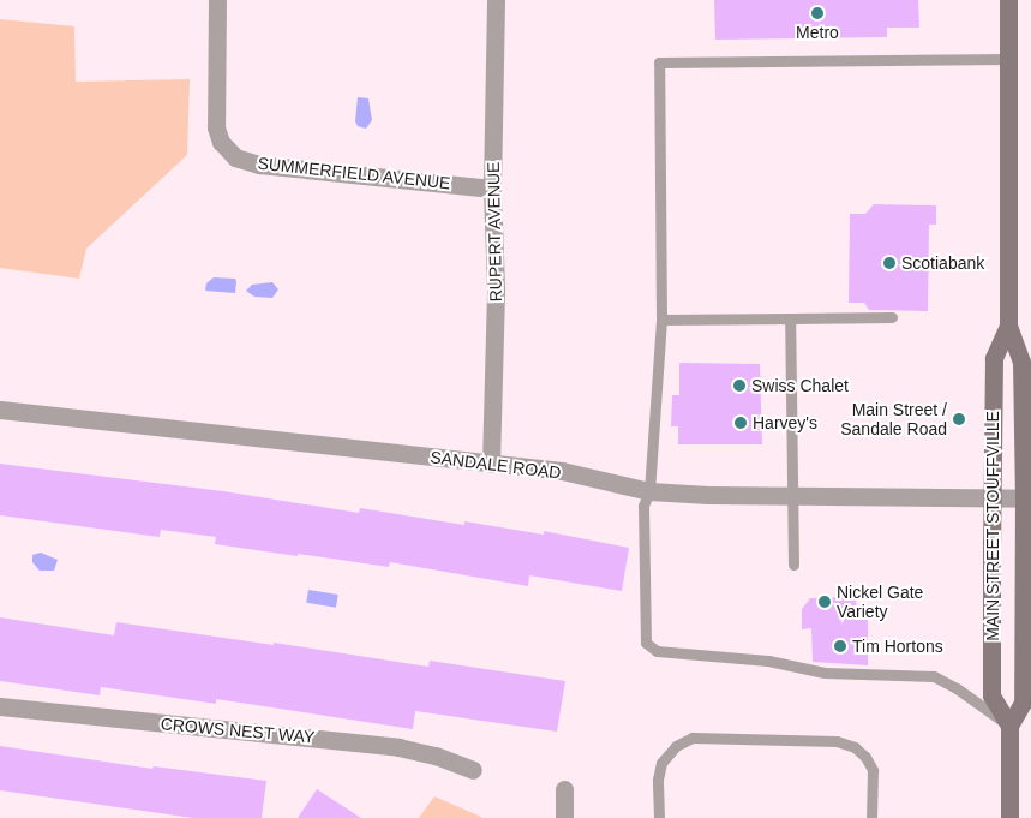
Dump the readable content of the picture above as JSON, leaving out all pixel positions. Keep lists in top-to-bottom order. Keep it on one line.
{"streets":{"main road":["MAIN STREET STOUFFVILLE"],"street":["SUMMERFIELD AVENUE","RUPERT AVENUE","SANDALE ROAD","CROWS NEST WAY"]},"crossings":[["SUMMERFIELD AVENUE","RUPERT AVENUE"],["RUPERT AVENUE","SANDALE ROAD"],["SANDALE ROAD","MAIN STREET STOUFFVILLE"]],"places":["Metro","Scotiabank","Swiss Chalet","Main Street / Sandale Road","Harvey's","Nickel Gate Variety","Tim Hortons"]}
